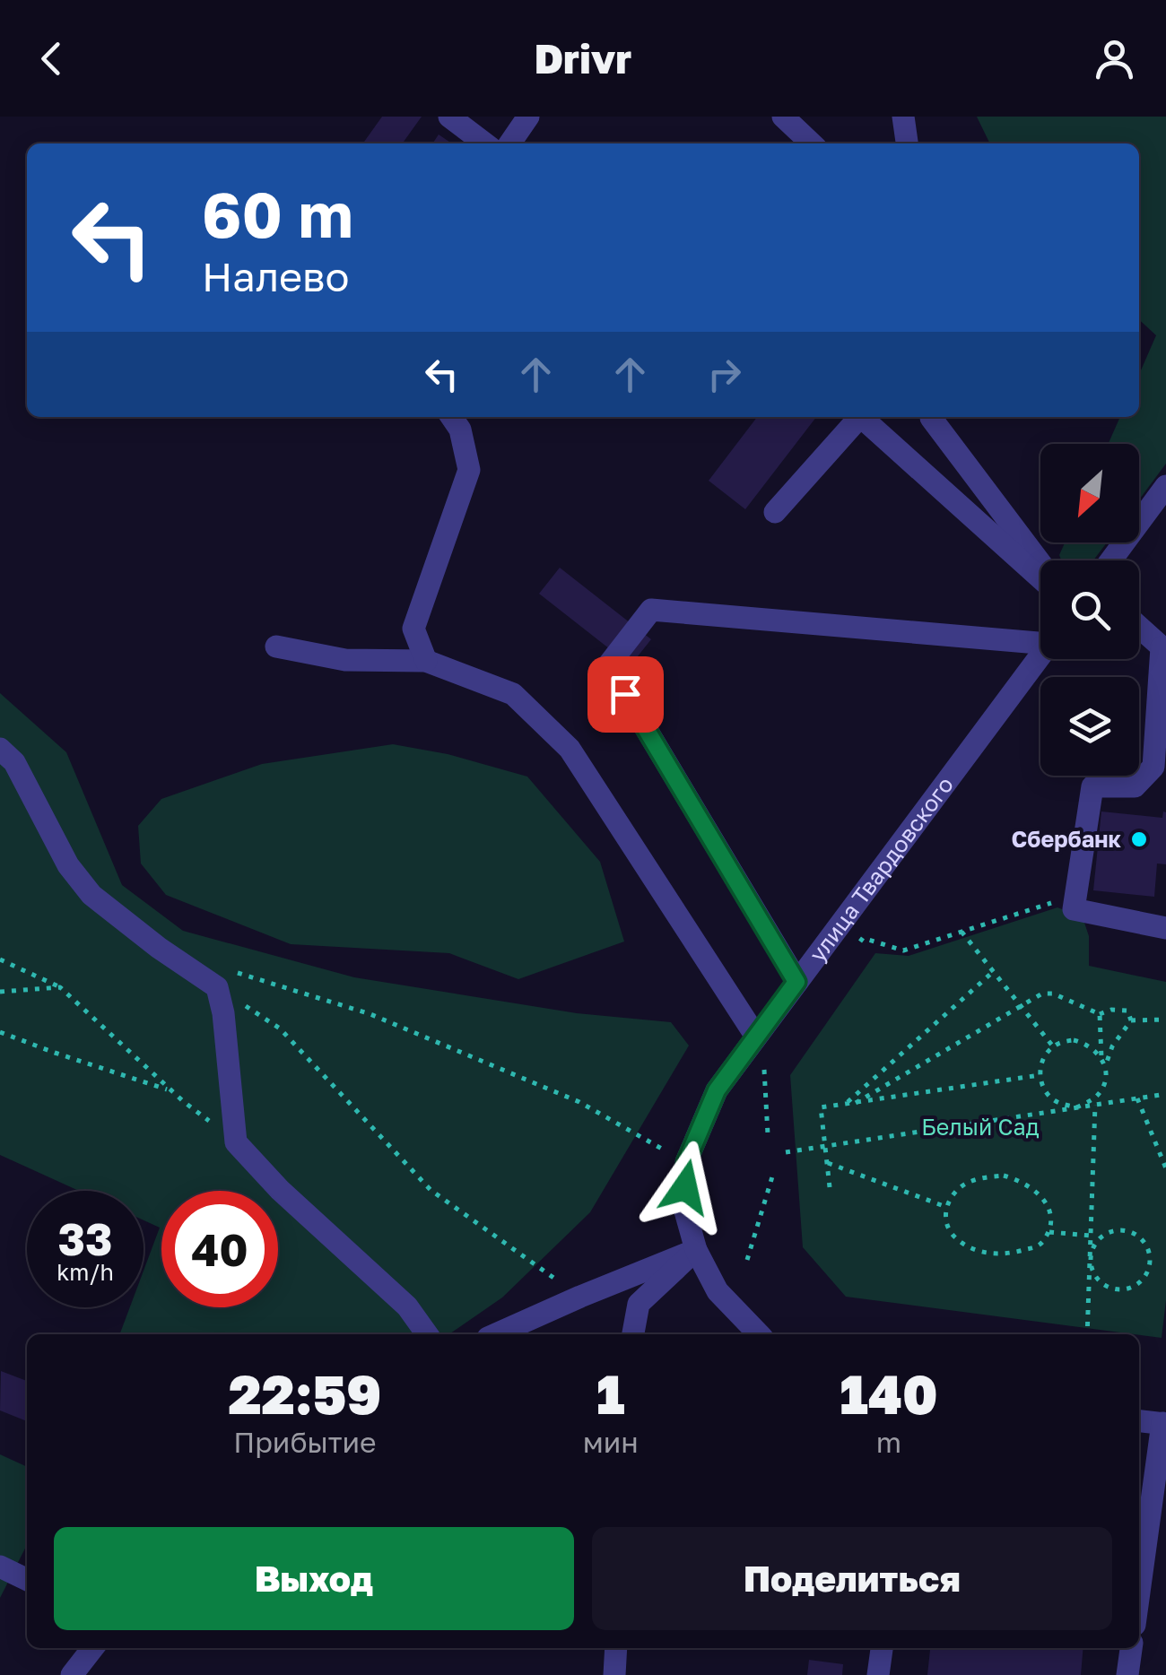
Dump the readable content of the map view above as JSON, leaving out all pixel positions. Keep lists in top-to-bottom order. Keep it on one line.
{"streets":{"street":["улица Твардовского"]},"parks":["Белый Сад"],"places":["Сбербанк"],"north":"bottom left","page":{"header":"Drivr","turn":["60 m","Налево"],"speed":"33 km/h","limit":"40","eta":["22:59","Прибытие","1","мин","140","m"],"buttons":["Выход","Поделиться"]}}
